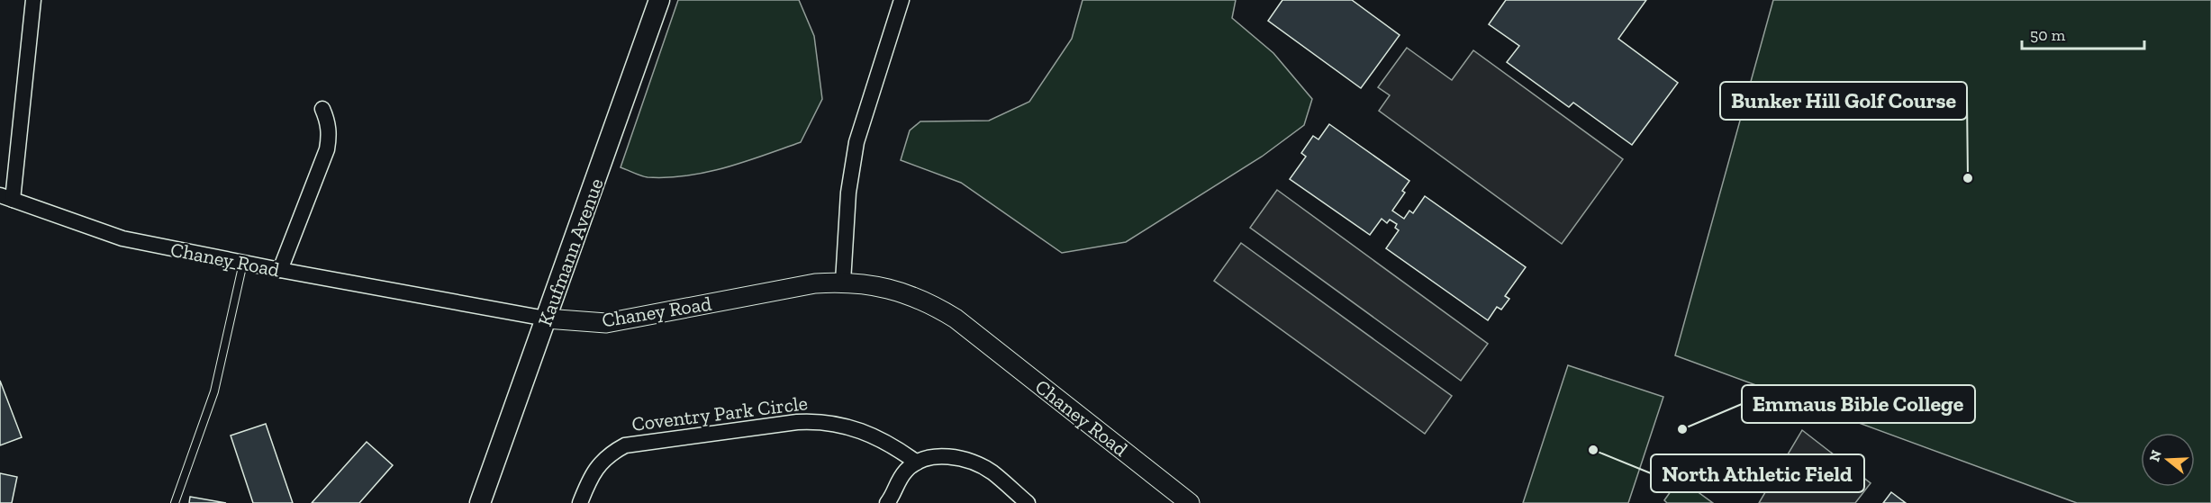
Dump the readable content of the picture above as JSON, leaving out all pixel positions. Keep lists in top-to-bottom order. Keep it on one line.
{"streets":{"main road":["Kaufmann Avenue"],"street":["Chaney Road","Coventry Park Circle"]},"crossings":[["Kaufmann Avenue","Chaney Road"]],"places":["Bunker Hill Golf Course","Emmaus Bible College","North Athletic Field"],"scale_bar":"50 m","north":"left"}
